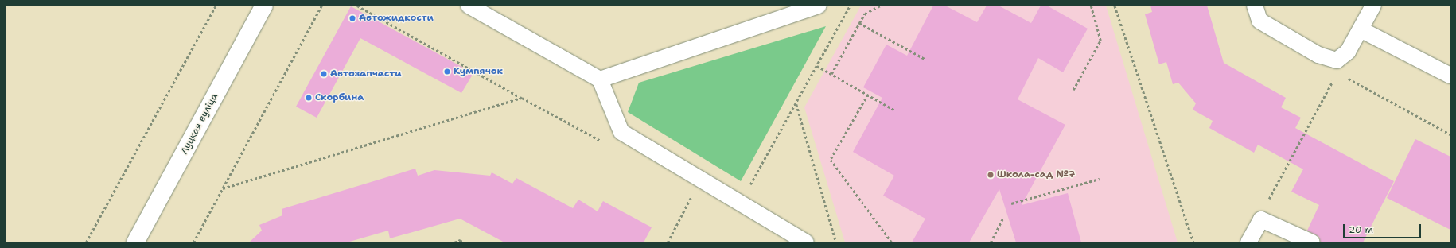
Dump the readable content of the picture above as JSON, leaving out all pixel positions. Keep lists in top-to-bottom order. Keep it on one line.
{"streets":{"main road":["Луцкая вуліца"]},"places":["Автожидкости","Кумпячок","Автозапчасти","Скорбина","Школа-сад №7"],"scale_bar":"20 m"}
